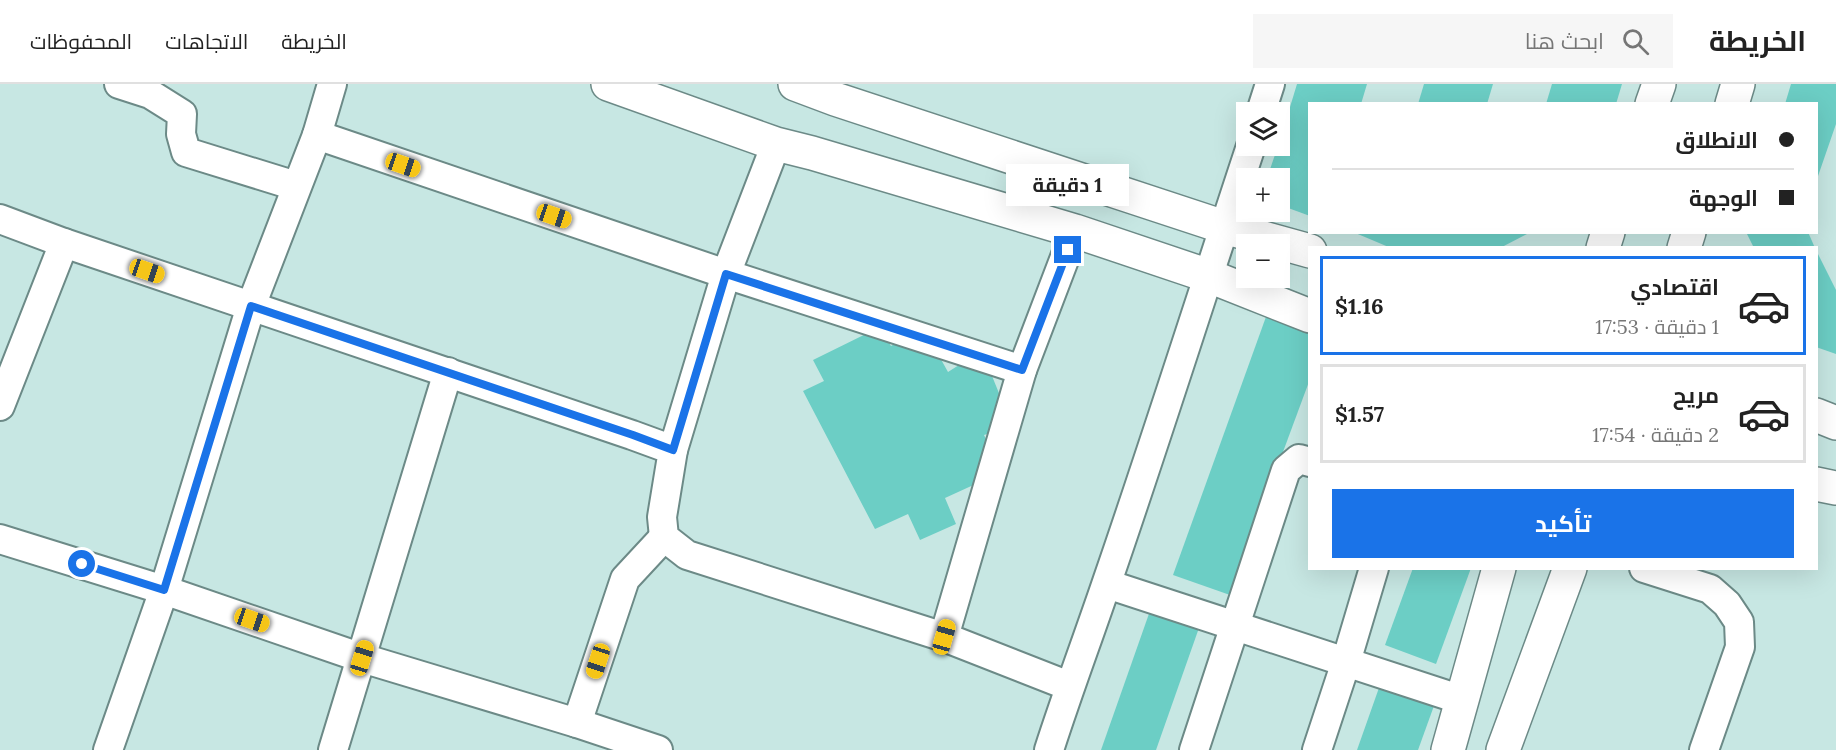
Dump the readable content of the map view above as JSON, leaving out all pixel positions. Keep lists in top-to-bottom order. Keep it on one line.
{"page":{"header":"الخريطة","search":"ابحث هنا","nav":["الخريطة","الاتجاهات","المحفوظات"],"map_buttons":["+","−"],"banner":["الانطلاق","الوجهة"],"bubble":"1 دقيقة","list":[{"name":"اقتصادي","note":"1 دقيقة · 17:53","value":"$1.16"},{"name":"مريح","note":"2 دقيقة · 17:54","value":"$1.57"}],"buttons":"تأكيد"}}
